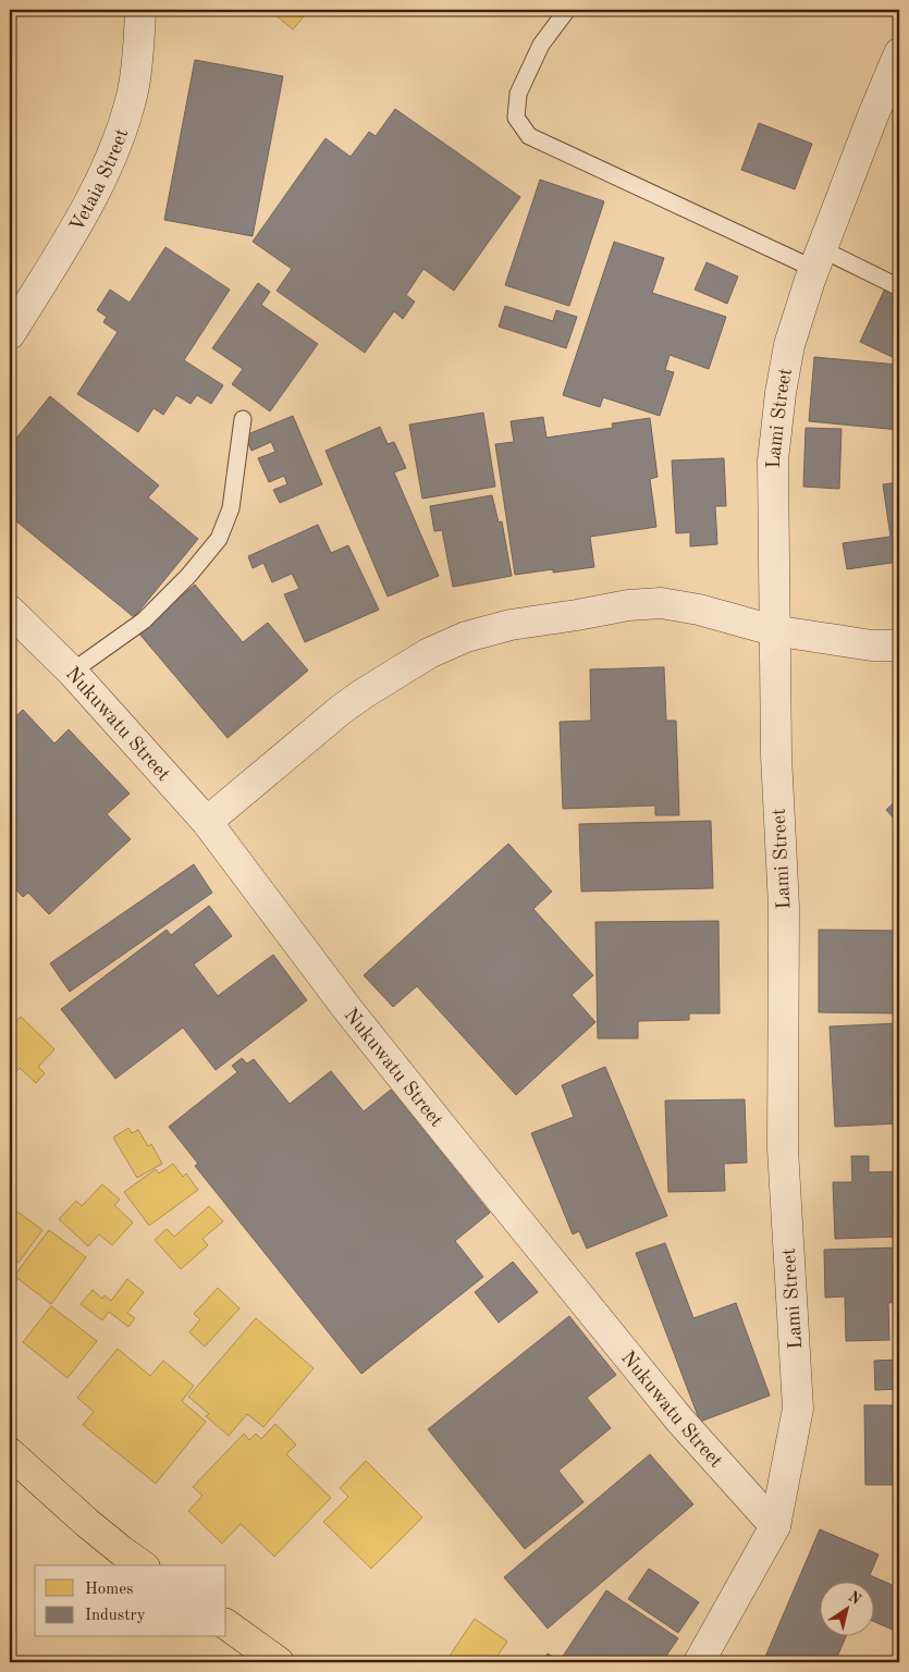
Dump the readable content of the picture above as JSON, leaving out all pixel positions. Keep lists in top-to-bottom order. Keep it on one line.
{"streets":{"street":["Vetaia Street","Lami Street","Nukuwatu Street"]},"crossings":[["Lami Street","Nukuwatu Street"]],"legend":["Homes","Industry"],"north":"top right"}
